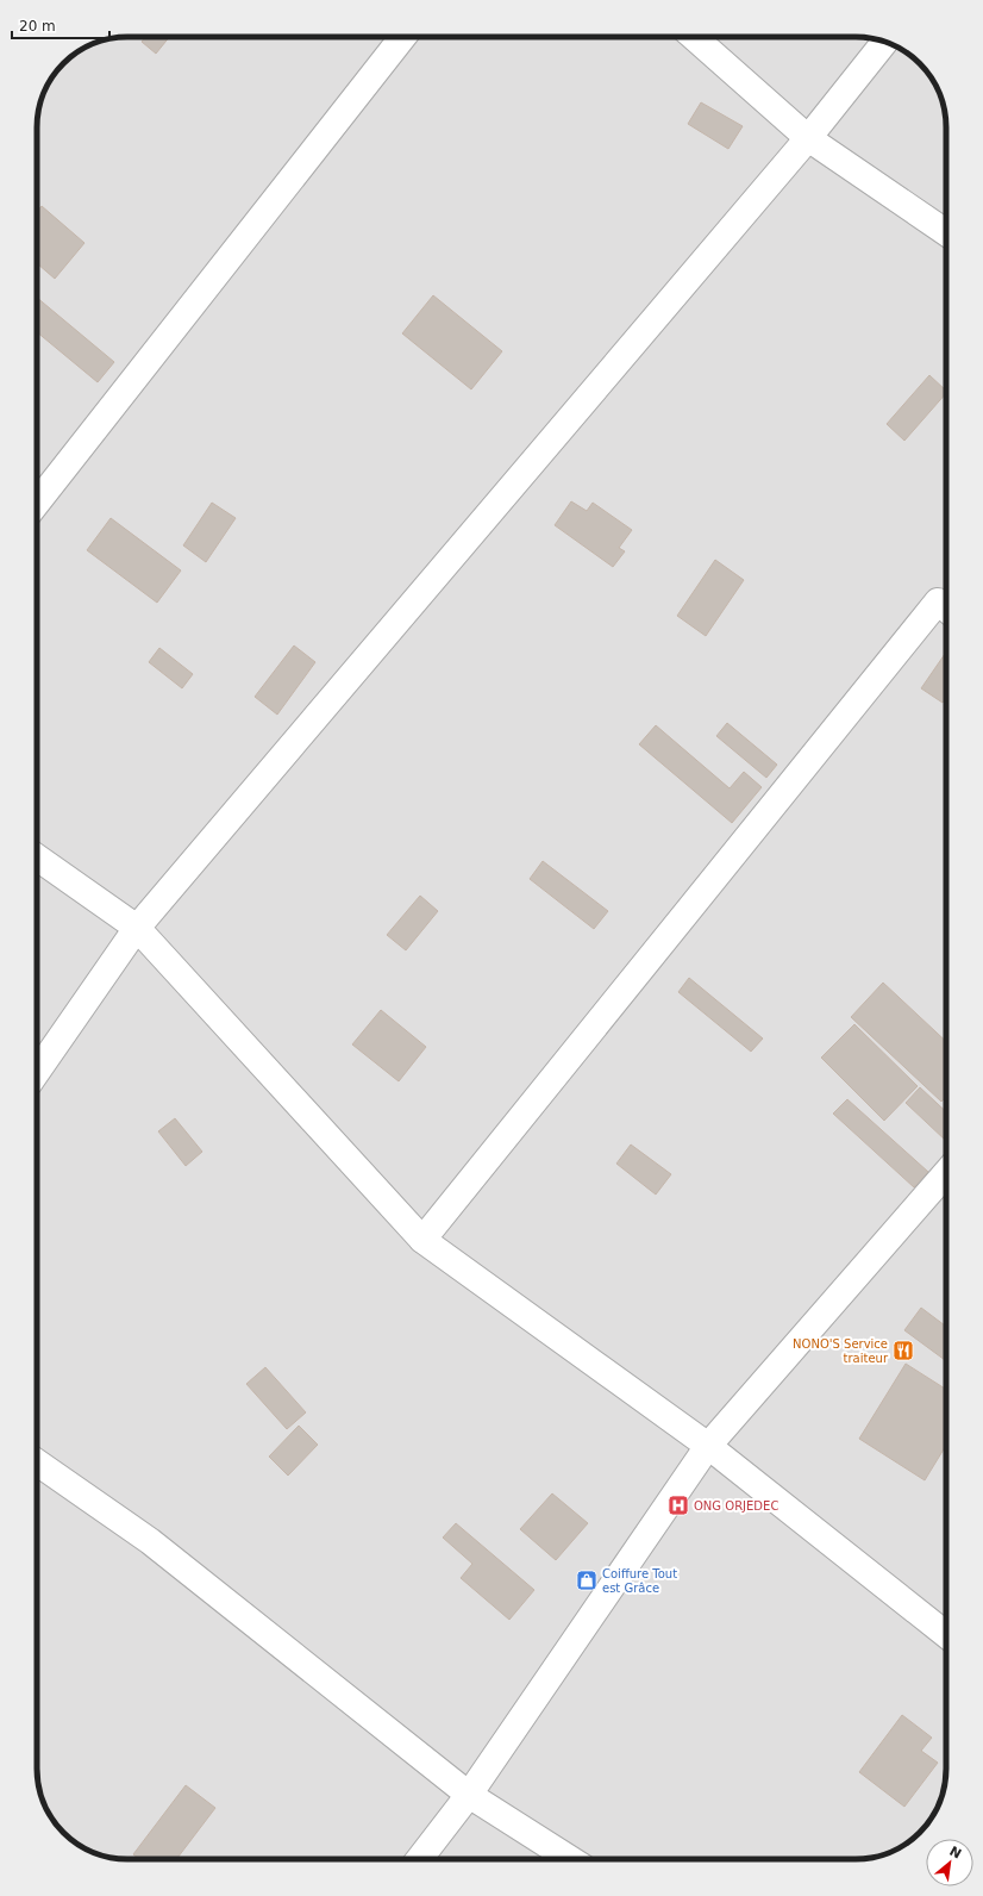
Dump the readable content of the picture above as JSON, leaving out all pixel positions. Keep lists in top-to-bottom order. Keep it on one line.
{"places":{"restaurant":["NONO'S Service traiteur"],"hospital":["ONG ORJEDEC"],"shop":["Coiffure Tout est Grâce"]},"scale_bar":"20 m","north":"top right"}
